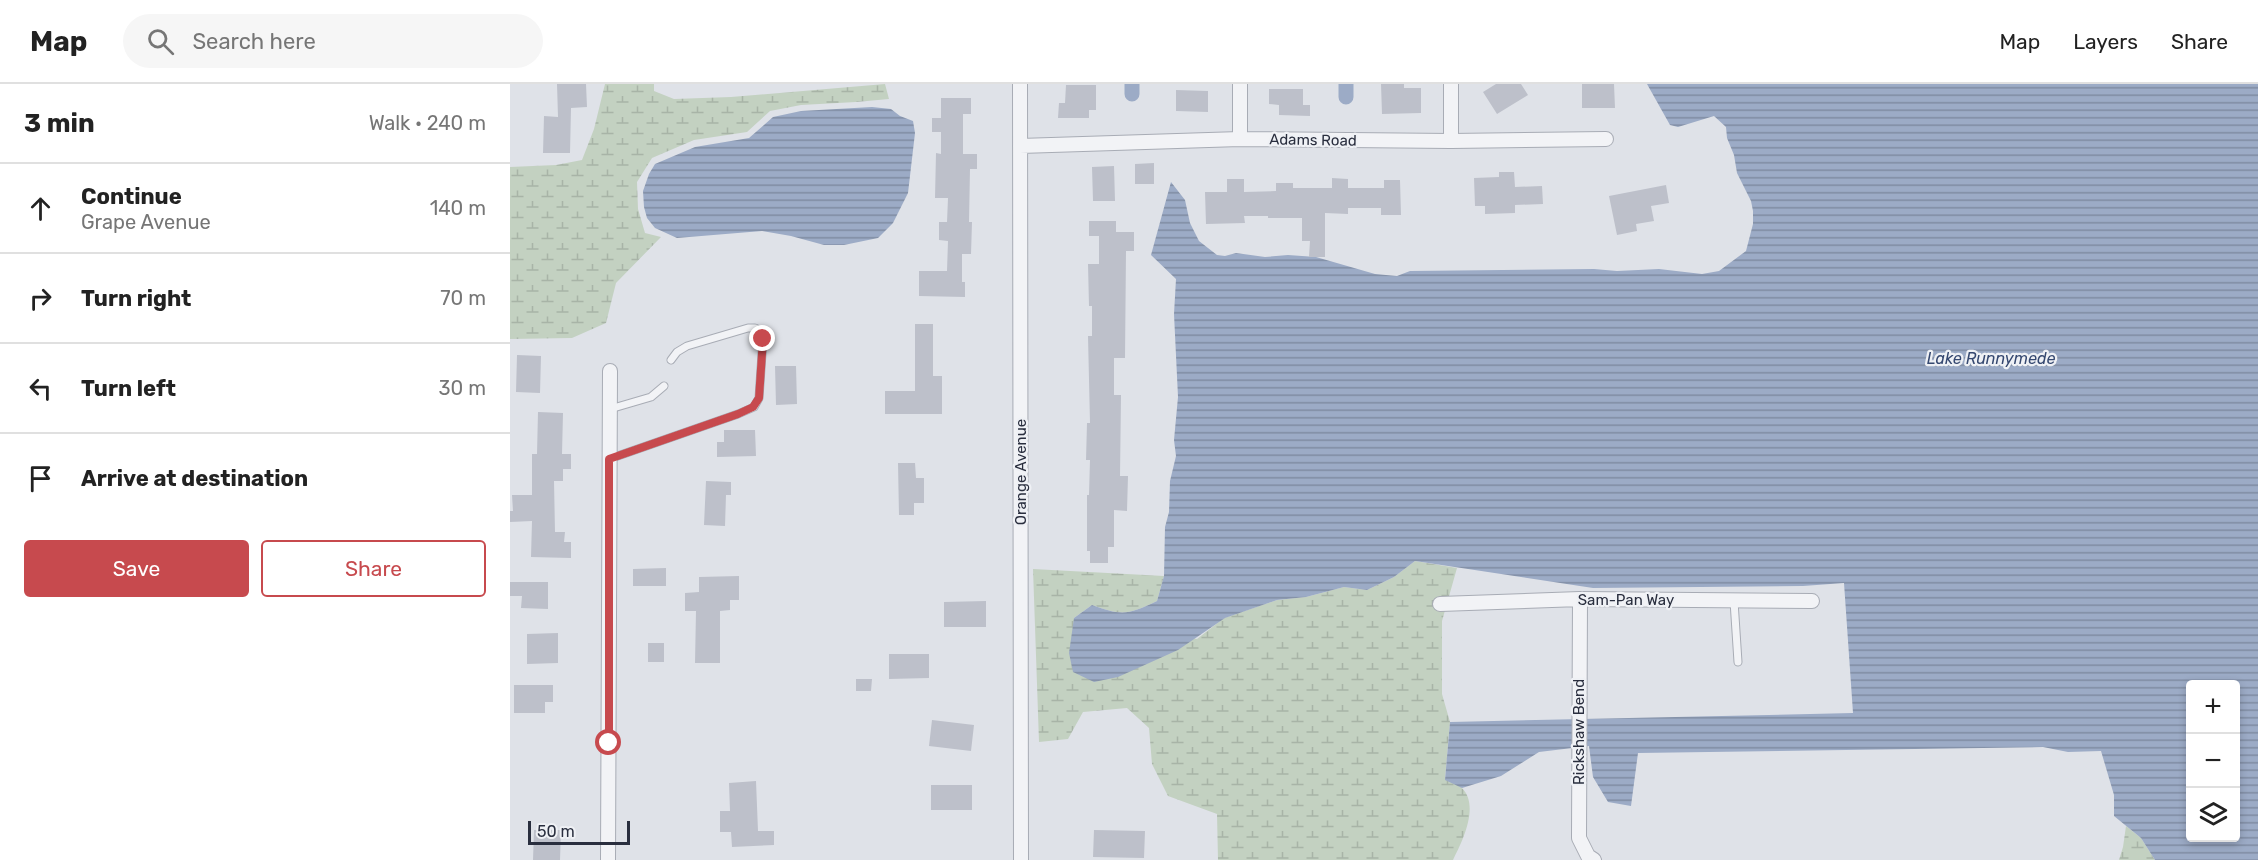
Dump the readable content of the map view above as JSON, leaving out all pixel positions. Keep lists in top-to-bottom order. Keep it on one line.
{"streets":{"street":["Adams Road","Orange Avenue","Sam-Pan Way","Rickshaw Bend"]},"crossings":[["Adams Road","Orange Avenue"],["Sam-Pan Way","Rickshaw Bend"]],"water":["Lake Runnymede"],"scale_bar":"50 m","page":{"header":"Map","search":"Search here","nav":["Map","Layers","Share"],"heading":["3 min","Walk · 240 m"],"list":[["Continue","Grape Avenue","140 m"],["Turn right","70 m"],["Turn left","30 m"],"Arrive at destination"],"buttons":["Save","Share"],"map_buttons":["+","−"],"scale":"50 m"}}
